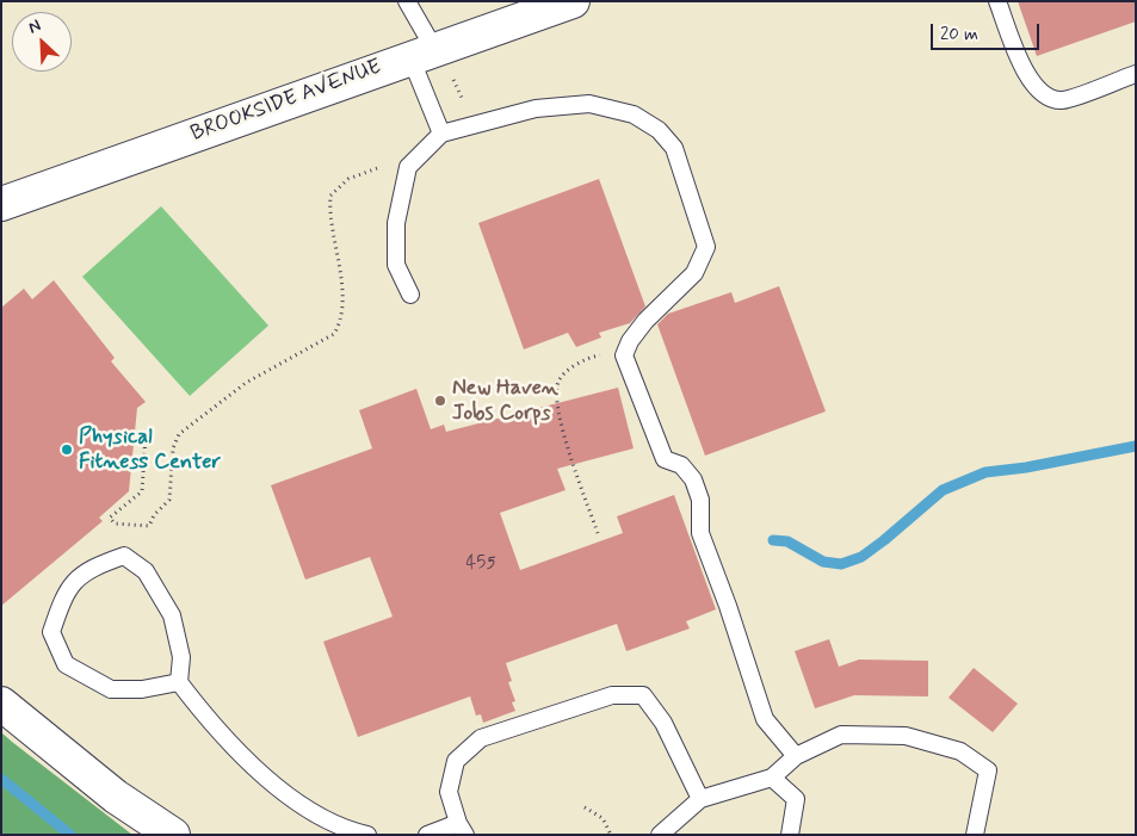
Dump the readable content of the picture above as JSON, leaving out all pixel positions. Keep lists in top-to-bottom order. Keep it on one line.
{"streets":{"street":["BROOKSIDE AVENUE"]},"places":["New Haven Jobs Corps","Physical Fitness Center"],"house_numbers":["455"],"scale_bar":"20 m","north":"top left"}
